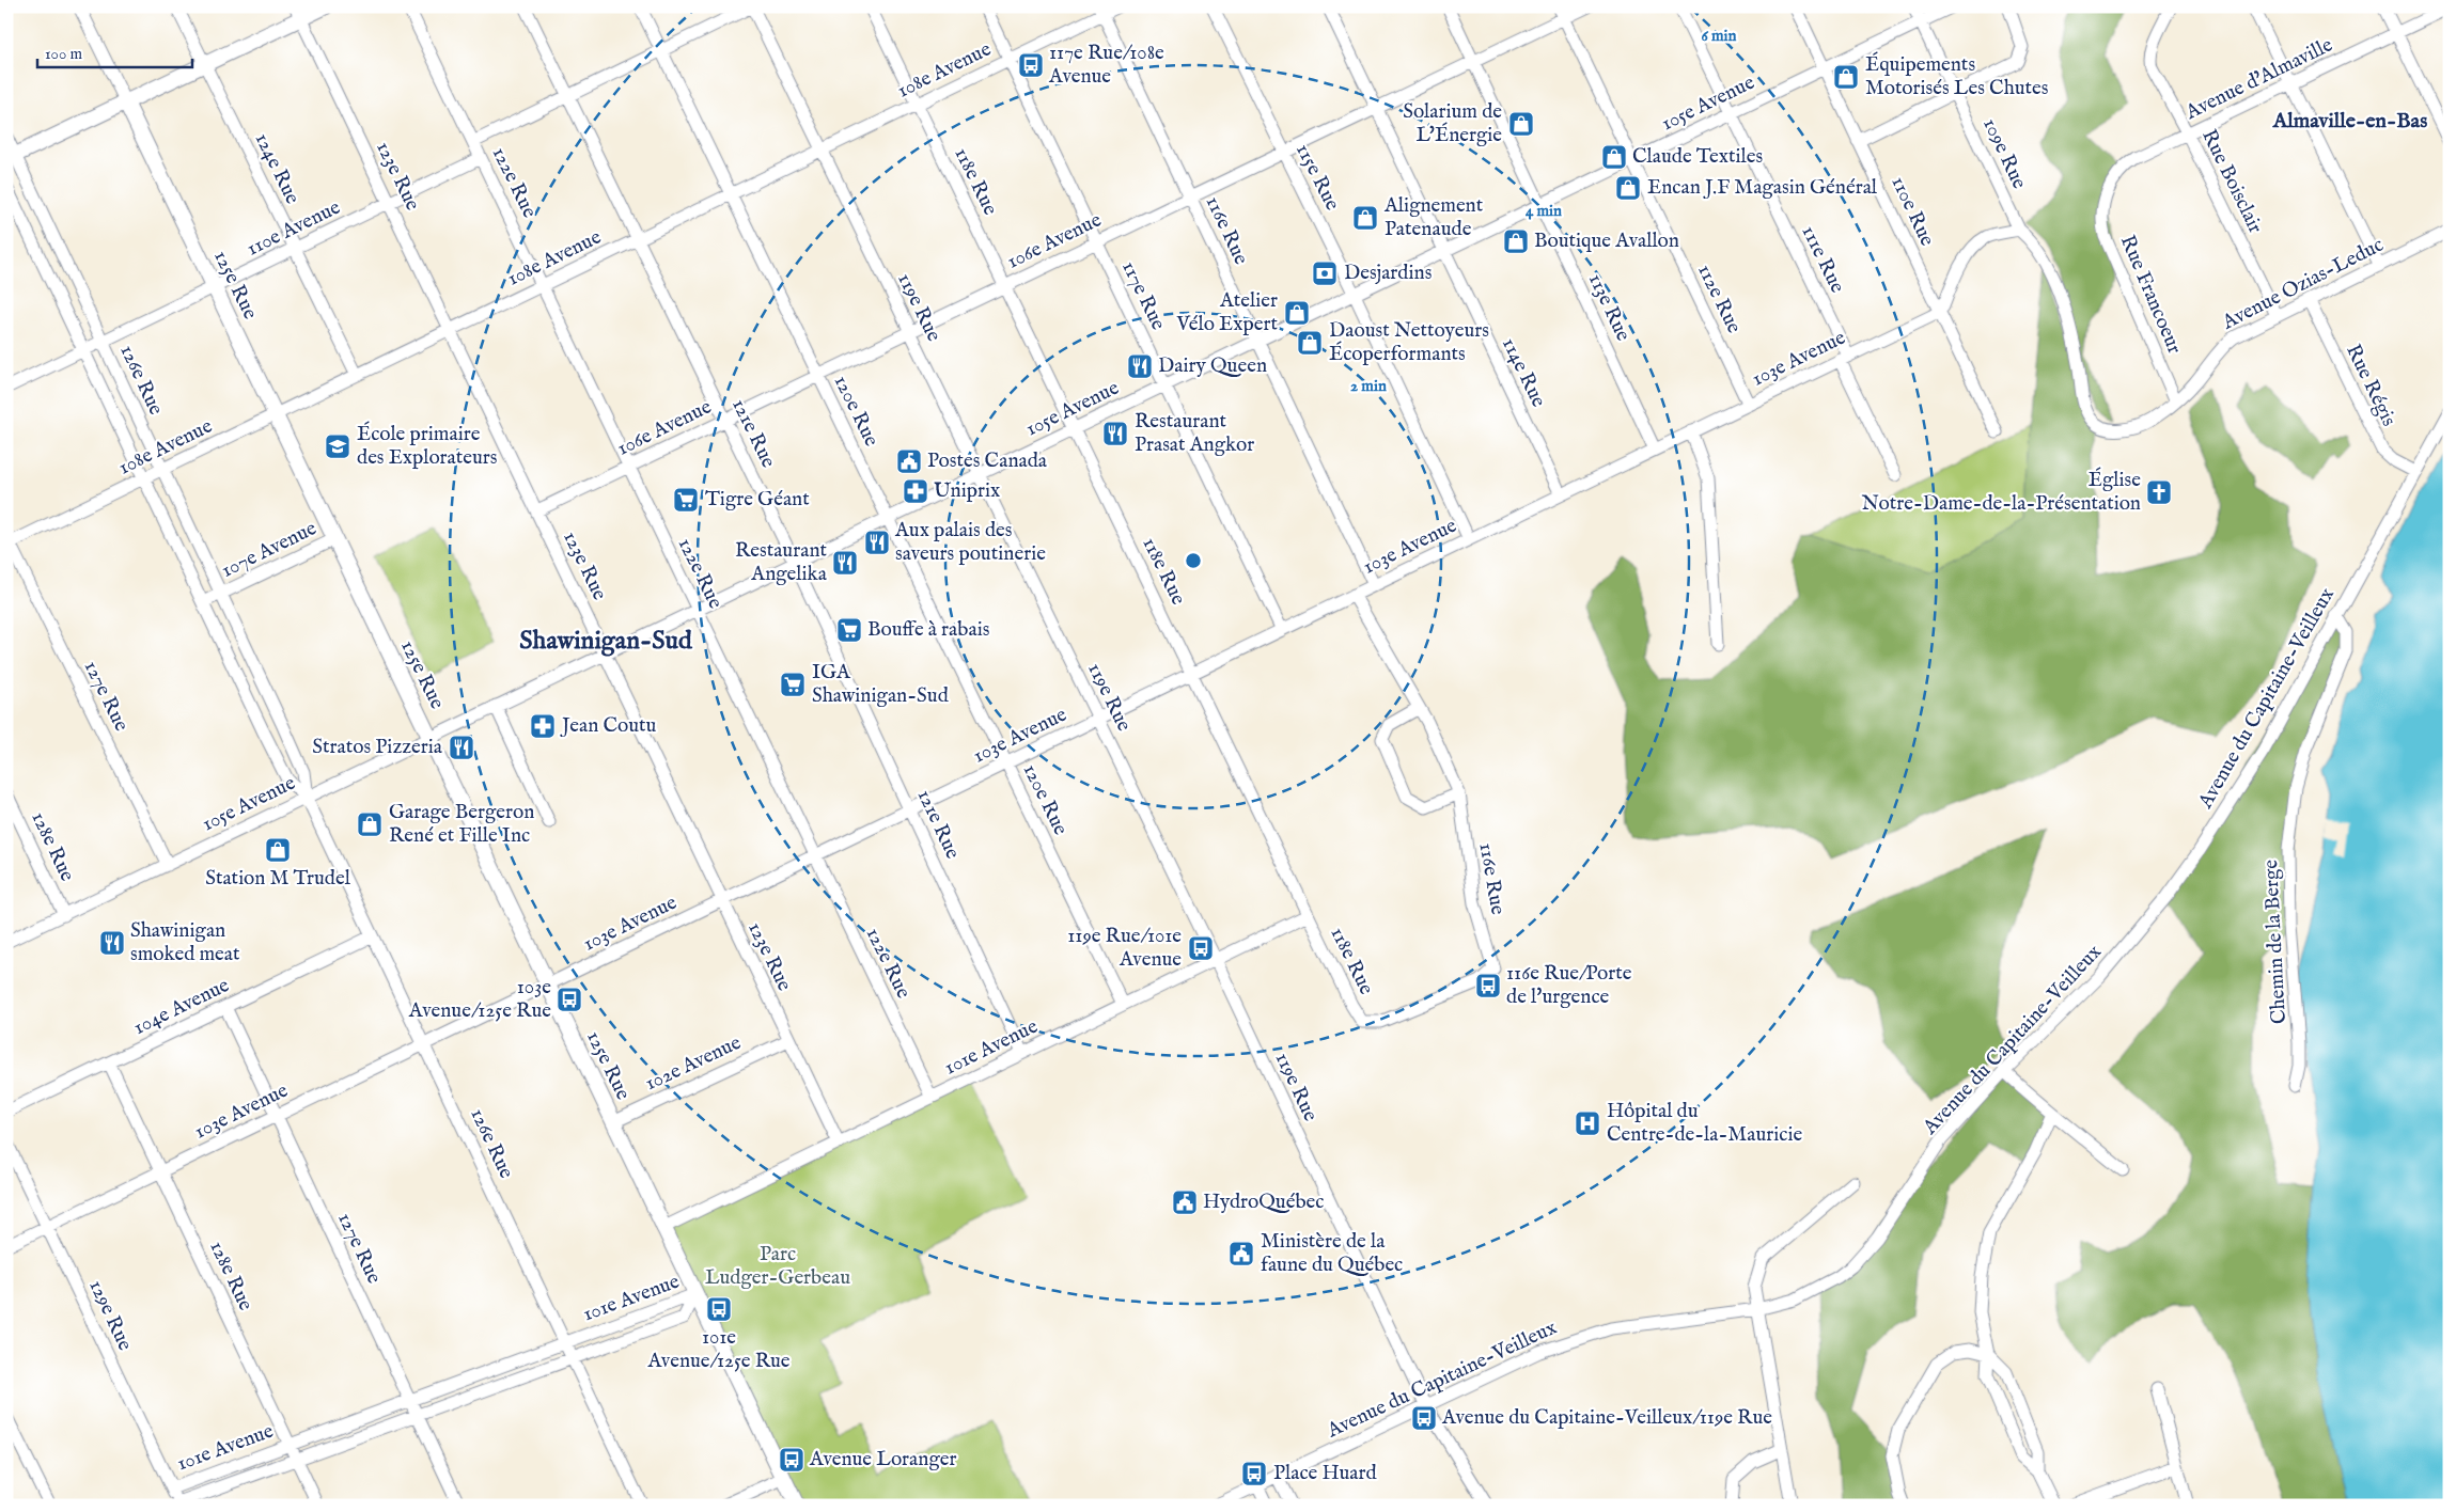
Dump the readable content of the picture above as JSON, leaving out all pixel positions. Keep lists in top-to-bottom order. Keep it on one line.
{"streets":{"main road":["125e Rue"],"street":["108e Avenue","Avenue d'Almaville","105e Avenue","109e Rue","124e Rue","123e Rue","115e Rue","118e Rue","Rue Boisclair","122e Rue","110e Rue","110e Avenue","116e Rue","106e Avenue","111e Rue","Avenue Ozias-Leduc","Rue Francoeur","117e Rue","112e Rue","119e Rue","113e Rue","103e Avenue","114e Rue","126e Rue","Rue Régis","120e Rue","121e Rue","107e Avenue","127e Rue","Avenue du Capitaine-Veilleux","128e Rue","Chemin de la Berge","104e Avenue","101e Avenue","102e Avenue","129e Rue"]},"crossings":[["108e Avenue","124e Rue"],["108e Avenue","123e Rue"],["108e Avenue","118e Rue"],["108e Avenue","122e Rue"],["108e Avenue","116e Rue"],["108e Avenue","125e Rue"],["108e Avenue","117e Rue"],["108e Avenue","119e Rue"],["108e Avenue","126e Rue"],["108e Avenue","120e Rue"],["108e Avenue","121e Rue"],["108e Avenue","127e Rue"],["Avenue d'Almaville","Rue Boisclair"],["Avenue d'Almaville","Rue Francoeur"],["105e Avenue","109e Rue"],["105e Avenue","123e Rue"],["105e Avenue","115e Rue"],["105e Avenue","118e Rue"],["105e Avenue","122e Rue"],["105e Avenue","110e Rue"],["105e Avenue","116e Rue"],["105e Avenue","111e Rue"],["105e Avenue","125e Rue"],["105e Avenue","117e Rue"],["105e Avenue","112e Rue"],["105e Avenue","119e Rue"],["105e Avenue","113e Rue"],["105e Avenue","114e Rue"],["105e Avenue","126e Rue"],["105e Avenue","120e Rue"],["105e Avenue","121e Rue"],["105e Avenue","127e Rue"],["105e Avenue","128e Rue"],["109e Rue","Avenue Ozias-Leduc"],["124e Rue","110e Avenue"],["123e Rue","110e Avenue"],["123e Rue","106e Avenue"],["123e Rue","103e Avenue"],["123e Rue","101e Avenue"],["123e Rue","102e Avenue"],["115e Rue","106e Avenue"],["115e Rue","103e Avenue"],["118e Rue","116e Rue"],["118e Rue","106e Avenue"],["118e Rue","103e Avenue"],["118e Rue","101e Avenue"],["Rue Boisclair","Avenue Ozias-Leduc"],["122e Rue","110e Avenue"],["122e Rue","106e Avenue"],["122e Rue","103e Avenue"],["122e Rue","101e Avenue"],["110e Rue","103e Avenue"],["110e Avenue","125e Rue"],["110e Avenue","126e Rue"],["116e Rue","106e Avenue"],["116e Rue","103e Avenue"],["106e Avenue","117e Rue"],["106e Avenue","112e Rue"],["106e Avenue","119e Rue"],["106e Avenue","113e Rue"],["106e Avenue","114e Rue"],["106e Avenue","120e Rue"],["106e Avenue","121e Rue"],["111e Rue","103e Avenue"],["Avenue Ozias-Leduc","Rue Francoeur"],["Avenue Ozias-Leduc","Rue Régis"],["125e Rue","103e Avenue"],["125e Rue","107e Avenue"],["125e Rue","101e Avenue"],["125e Rue","102e Avenue"],["117e Rue","103e Avenue"],["112e Rue","103e Avenue"],["119e Rue","103e Avenue"],["119e Rue","Avenue du Capitaine-Veilleux"],["119e Rue","101e Avenue"],["113e Rue","103e Avenue"],["103e Avenue","114e Rue"],["103e Avenue","126e Rue"],["103e Avenue","120e Rue"],["103e Avenue","121e Rue"],["103e Avenue","127e Rue"],["103e Avenue","128e Rue"],["103e Avenue","129e Rue"],["126e Rue","107e Avenue"],["126e Rue","104e Avenue"],["126e Rue","101e Avenue"],["Rue Régis","Avenue du Capitaine-Veilleux"],["120e Rue","101e Avenue"],["121e Rue","101e Avenue"],["127e Rue","104e Avenue"],["127e Rue","101e Avenue"],["Avenue du Capitaine-Veilleux","Chemin de la Berge"],["128e Rue","104e Avenue"],["128e Rue","101e Avenue"],["101e Avenue","129e Rue"]],"districts":["Almaville-en-Bas","Shawinigan-Sud"],"parks":["Parc Ludger-Gerbeau"],"places":{"bus stop":["117e Rue/108e Avenue","119e Rue/101e Avenue","116e Rue/Porte de l'urgence","103e Avenue/125e Rue","101e Avenue/125e Rue","Avenue du Capitaine-Veilleux/119e Rue","Avenue Loranger","Place Huard"],"shop":["Équipements Motorisés Les Chutes","Solarium de L'Énergie","Claude Textiles","Encan J.F Magasin Général","Alignement Patenaude","Boutique Avallon","Atelier Vélo Expert","Daoust Nettoyeurs Écoperformants","Garage Bergeron René et Fille Inc","Station M Trudel"],"bank":["Desjardins"],"restaurant":["Dairy Queen","Restaurant Prasat Angkor","Aux palais des saveurs poutinerie","Restaurant Angelika","Stratos Pizzeria","Shawinigan smoked meat"],"school or university":["École primaire des Explorateurs"],"public building":["Postes Canada","HydroQuébec","Ministère de la faune du Québec"],"pharmacy":["Uniprix","Jean Coutu"],"church":["Église Notre-Dame-de-la-Présentation"],"supermarket":["Tigre Géant","Bouffe à rabais","IGA Shawinigan-Sud"],"hospital":["Hôpital du Centre-de-la-Mauricie"]},"scale_bar":"100 m","rings":["6 min","4 min","2 min"]}
